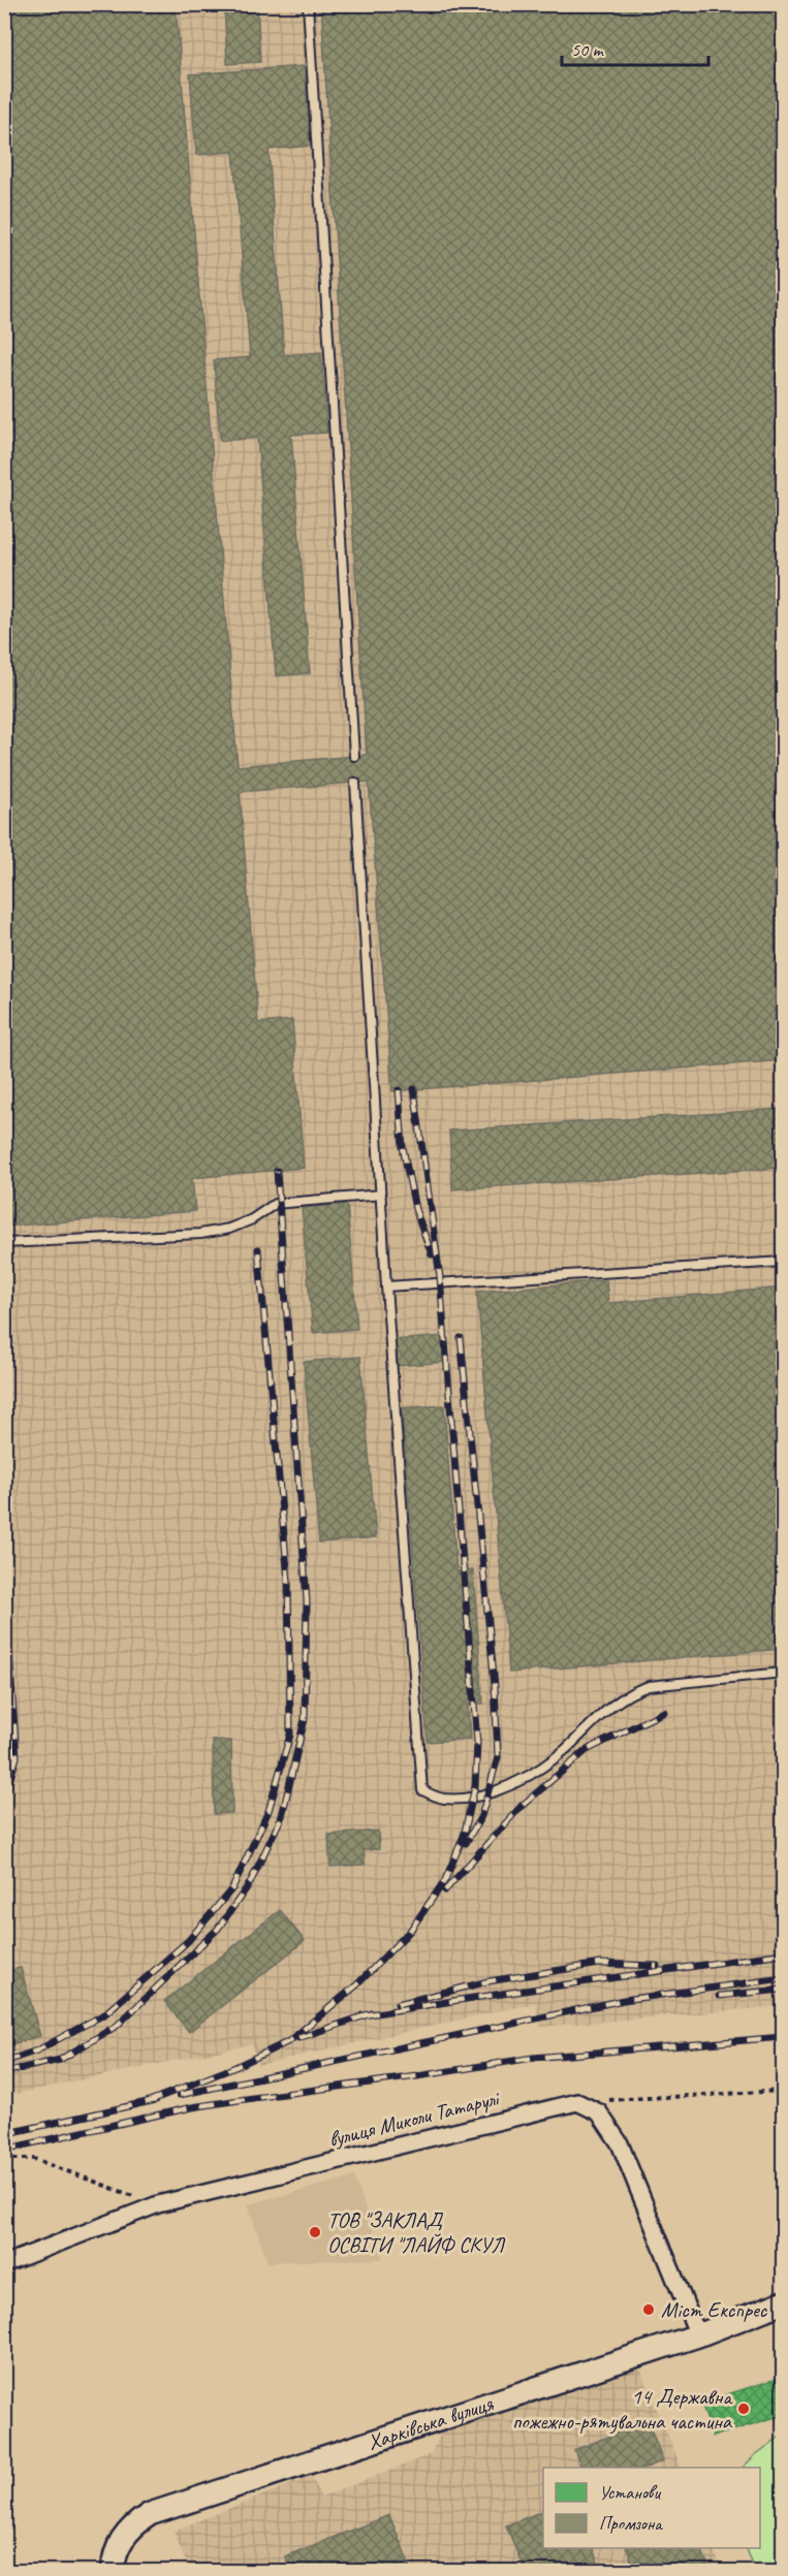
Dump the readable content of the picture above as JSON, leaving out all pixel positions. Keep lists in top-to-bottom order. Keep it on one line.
{"streets":{"street":["вулиця Миколи Татарулі","Харківська вулиця"]},"places":["ТОВ \"ЗАКЛАД ОСВІТИ \"ЛАЙФ СКУЛ","Міст Експрес","14 Державна пожежно-рятувальна частина"],"legend":["Установи","Промзона"],"scale_bar":"50 m"}
